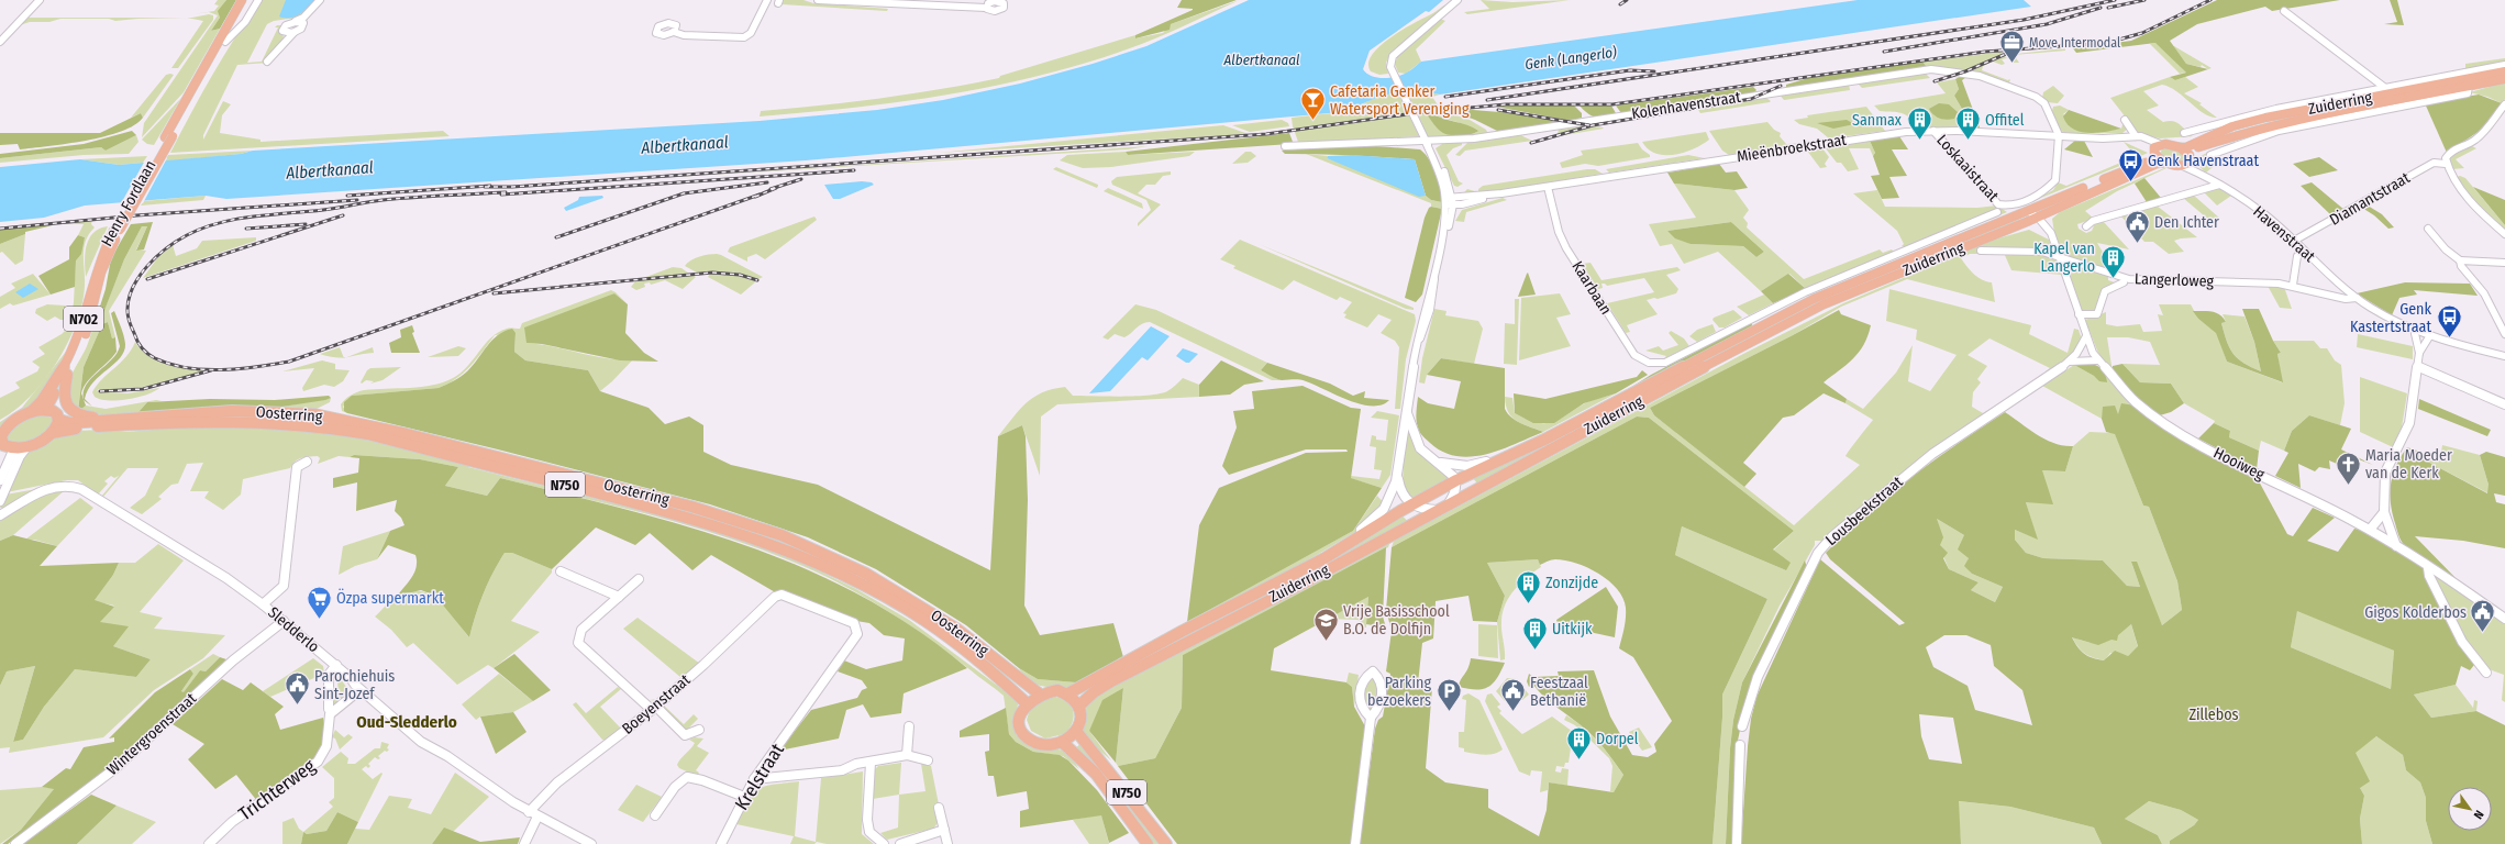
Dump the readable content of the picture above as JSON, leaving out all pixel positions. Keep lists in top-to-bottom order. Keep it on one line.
{"streets":{"main road":["Zuiderring","Henry Fordlaan","N702","Oosterring","N750"],"street":["Kolenhavenstraat","Mieënbroekstraat","Loskaaistraat","Diamantstraat","Havenstraat","Langerloweg","Kaarbaan","Hooiweg","Lousbeekstraat","Sledderlo","Boeyenstraat","Wintergroenstraat","Krelstraat","Trichterweg"]},"crossings":[["Zuiderring","Kaarbaan"],["Zuiderring","Oosterring"],["Zuiderring","Hooiweg"],["Zuiderring","N750"],["Kolenhavenstraat","Mieënbroekstraat"],["Kolenhavenstraat","Loskaaistraat"],["Mieënbroekstraat","Loskaaistraat"],["Mieënbroekstraat","Kaarbaan"],["Diamantstraat","Havenstraat"],["Havenstraat","Langerloweg"],["Langerloweg","Hooiweg"],["Oosterring","N750"],["Hooiweg","Lousbeekstraat"],["Sledderlo","Boeyenstraat"],["Sledderlo","Wintergroenstraat"],["Sledderlo","Trichterweg"],["Boeyenstraat","Krelstraat"]],"districts":["Oud-Sledderlo"],"water":["Genk (Langerlo)","Albertkanaal"],"parks":["Zillebos"],"places":{"office":["Move Intermodal"],"bar":["Cafetaria Genker Watersport Vereniging"],"building":["Sanmax","Offitel","Kapel van Langerlo","Zonzijde","Uitkijk","Dorpel"],"bus stop":["Genk Havenstraat","Genk Kastertstraat"],"public building":["Den Ichter","Gigos Kolderbos","Parochiehuis Sint-Jozef","Feestzaal Bethanië"],"church":["Maria Moeder van de Kerk"],"supermarket":["Özpa supermarkt"],"school or university":["Vrije Basisschool B.O. de Dolfijn"],"parking":["Parking bezoekers"]},"north":"bottom right"}
